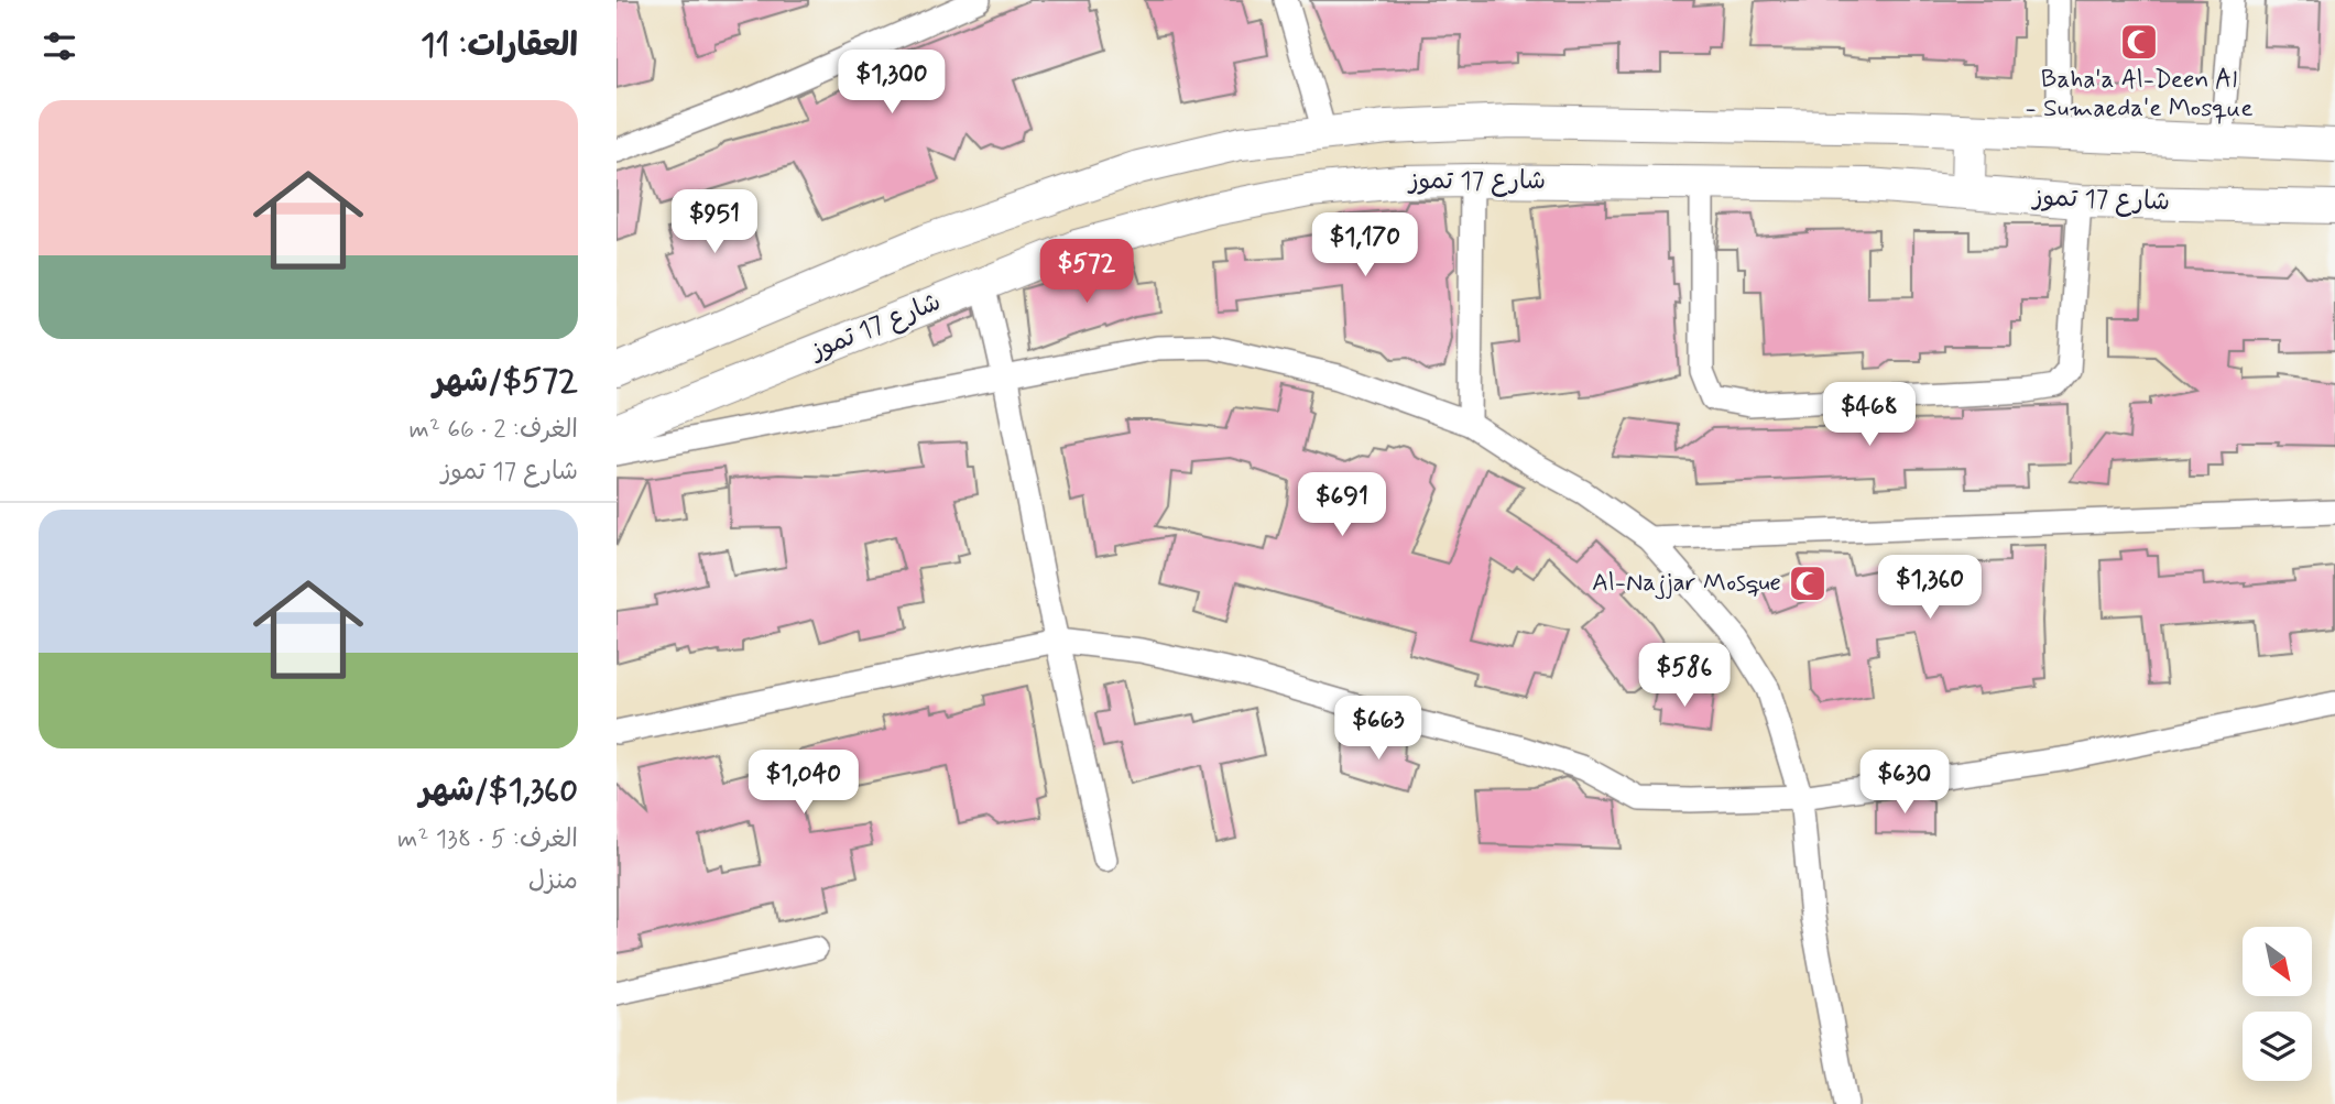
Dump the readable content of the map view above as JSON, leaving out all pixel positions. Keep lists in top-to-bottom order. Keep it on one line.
{"streets":{"main road":["شارع 17 تموز"]},"places":{"mosque":["Baha'a Al-Deen Al - Sumaeda'e Mosque","Al-Najjar Mosque"]},"north":"bottom right","page":{"heading":"العقارات: 11","price":["$1,300","$951","$1,170","$572","$468","$691","$1,360","$586","$663","$1,040","$630"],"list":[{"name":"$572/شهر","note":"الغرف: 2 · 66 m² · شارع 17 تموز"},{"name":"$1,360/شهر","note":"الغرف: 5 · 138 m² · منزل"}]}}
